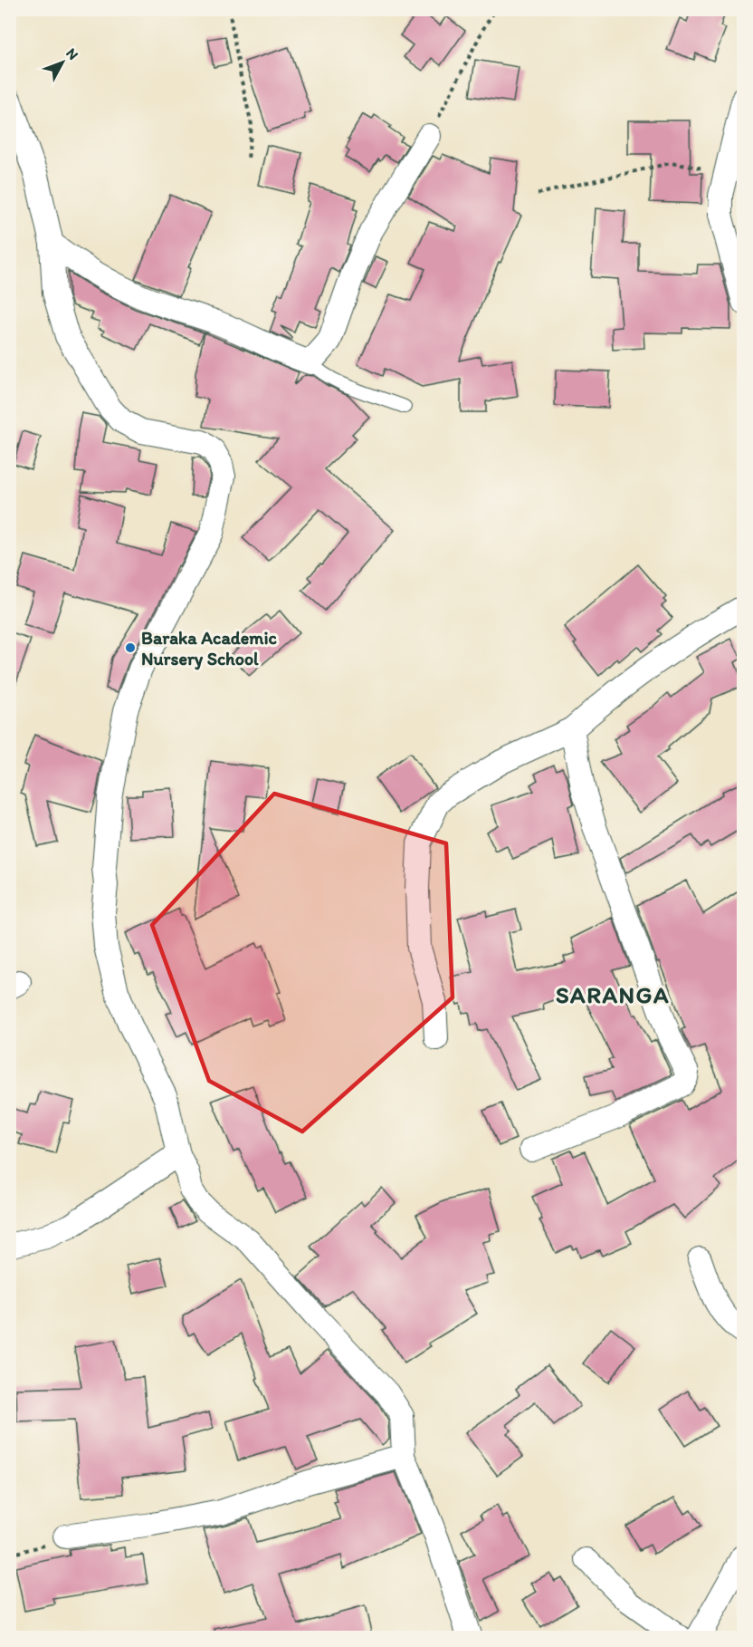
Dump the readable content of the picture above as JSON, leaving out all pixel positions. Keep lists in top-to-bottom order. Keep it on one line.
{"districts":["SARANGA"],"places":["Baraka Academic Nursery School"],"north":"top right"}
